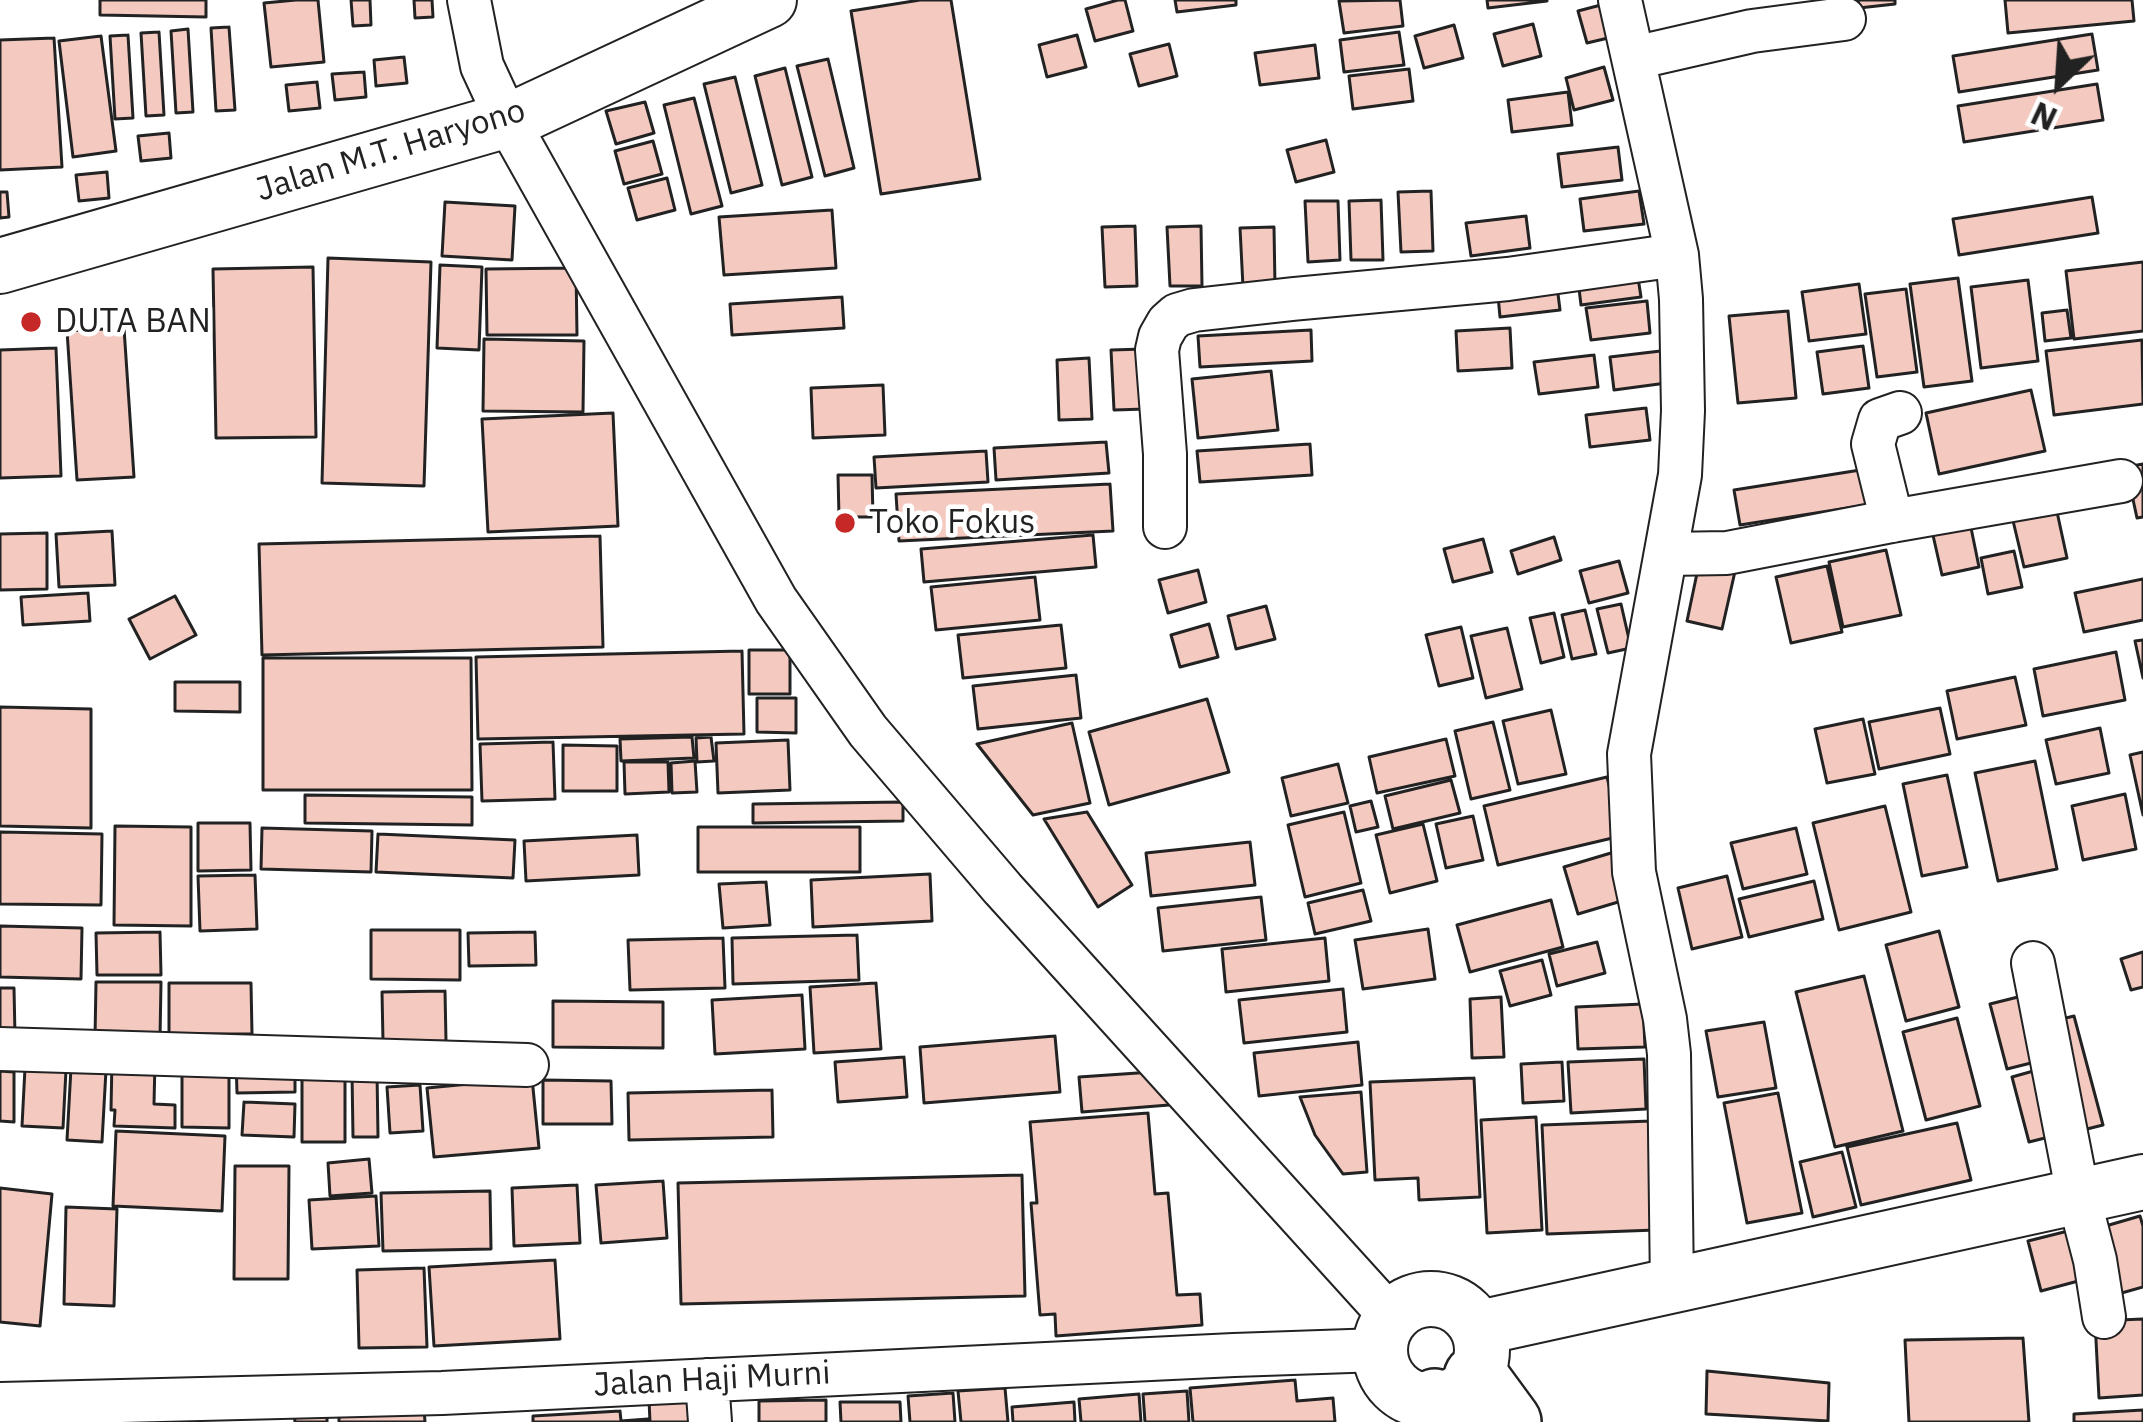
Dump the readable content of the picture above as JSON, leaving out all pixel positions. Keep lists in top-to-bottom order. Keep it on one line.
{"streets":{"main road":["Jalan M.T. Haryono"],"street":["Jalan Haji Murni"]},"places":["DUTA BAN","Toko Fokus"],"north":"bottom left"}
